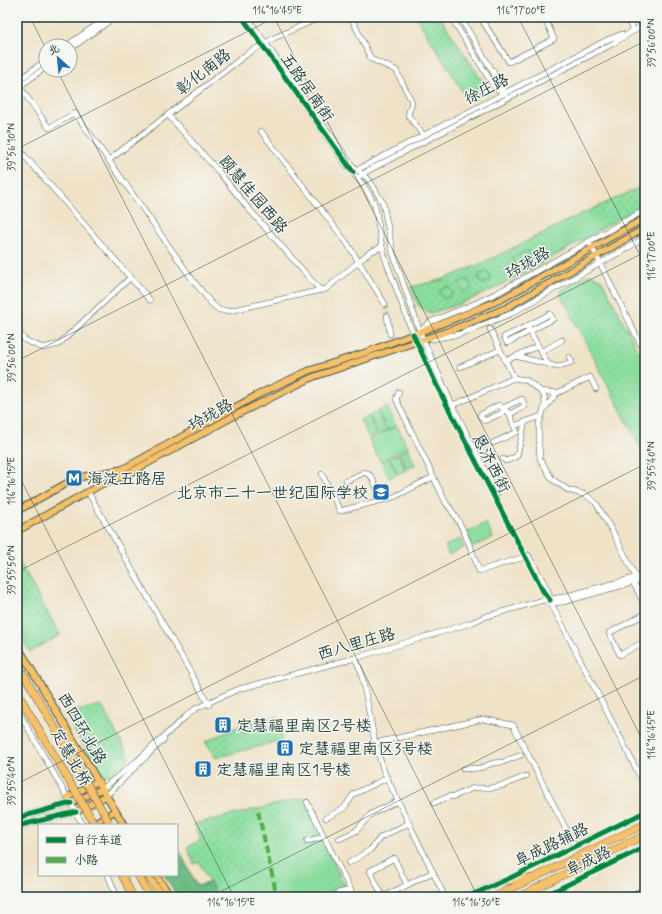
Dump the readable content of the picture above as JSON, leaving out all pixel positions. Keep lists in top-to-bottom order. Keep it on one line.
{"streets":{"highway":["西四环北路","定慧北桥","阜成路"],"main road":["玲珑路","阜成路辅路"],"street":["彰化南路","五路居南街","徐庄路","颐慧佳园西路","恩济西街","西八里庄路"]},"crossings":[["彰化南路","五路居南街"],["五路居南街","徐庄路"],["五路居南街","玲珑路"],["五路居南街","恩济西街"],["玲珑路","恩济西街"],["恩济西街","西八里庄路"],["西八里庄路","西四环北路"],["西四环北路","定慧北桥"]],"places":{"metro station":["海淀五路居"],"school or university":["北京市二十一世纪国际学校"],"building":["定慧福里南区2号楼","定慧福里南区3号楼","定慧福里南区1号楼"]},"legend":["自行车道","小路"],"north":"top left","coordinates":["116°16'45\"E","116°17'00\"E","39°56'00\"N","39°56'10\"N","39°55'40\"N","116°16'15\"E","39°55'50\"N","116°16'30\"E"]}
